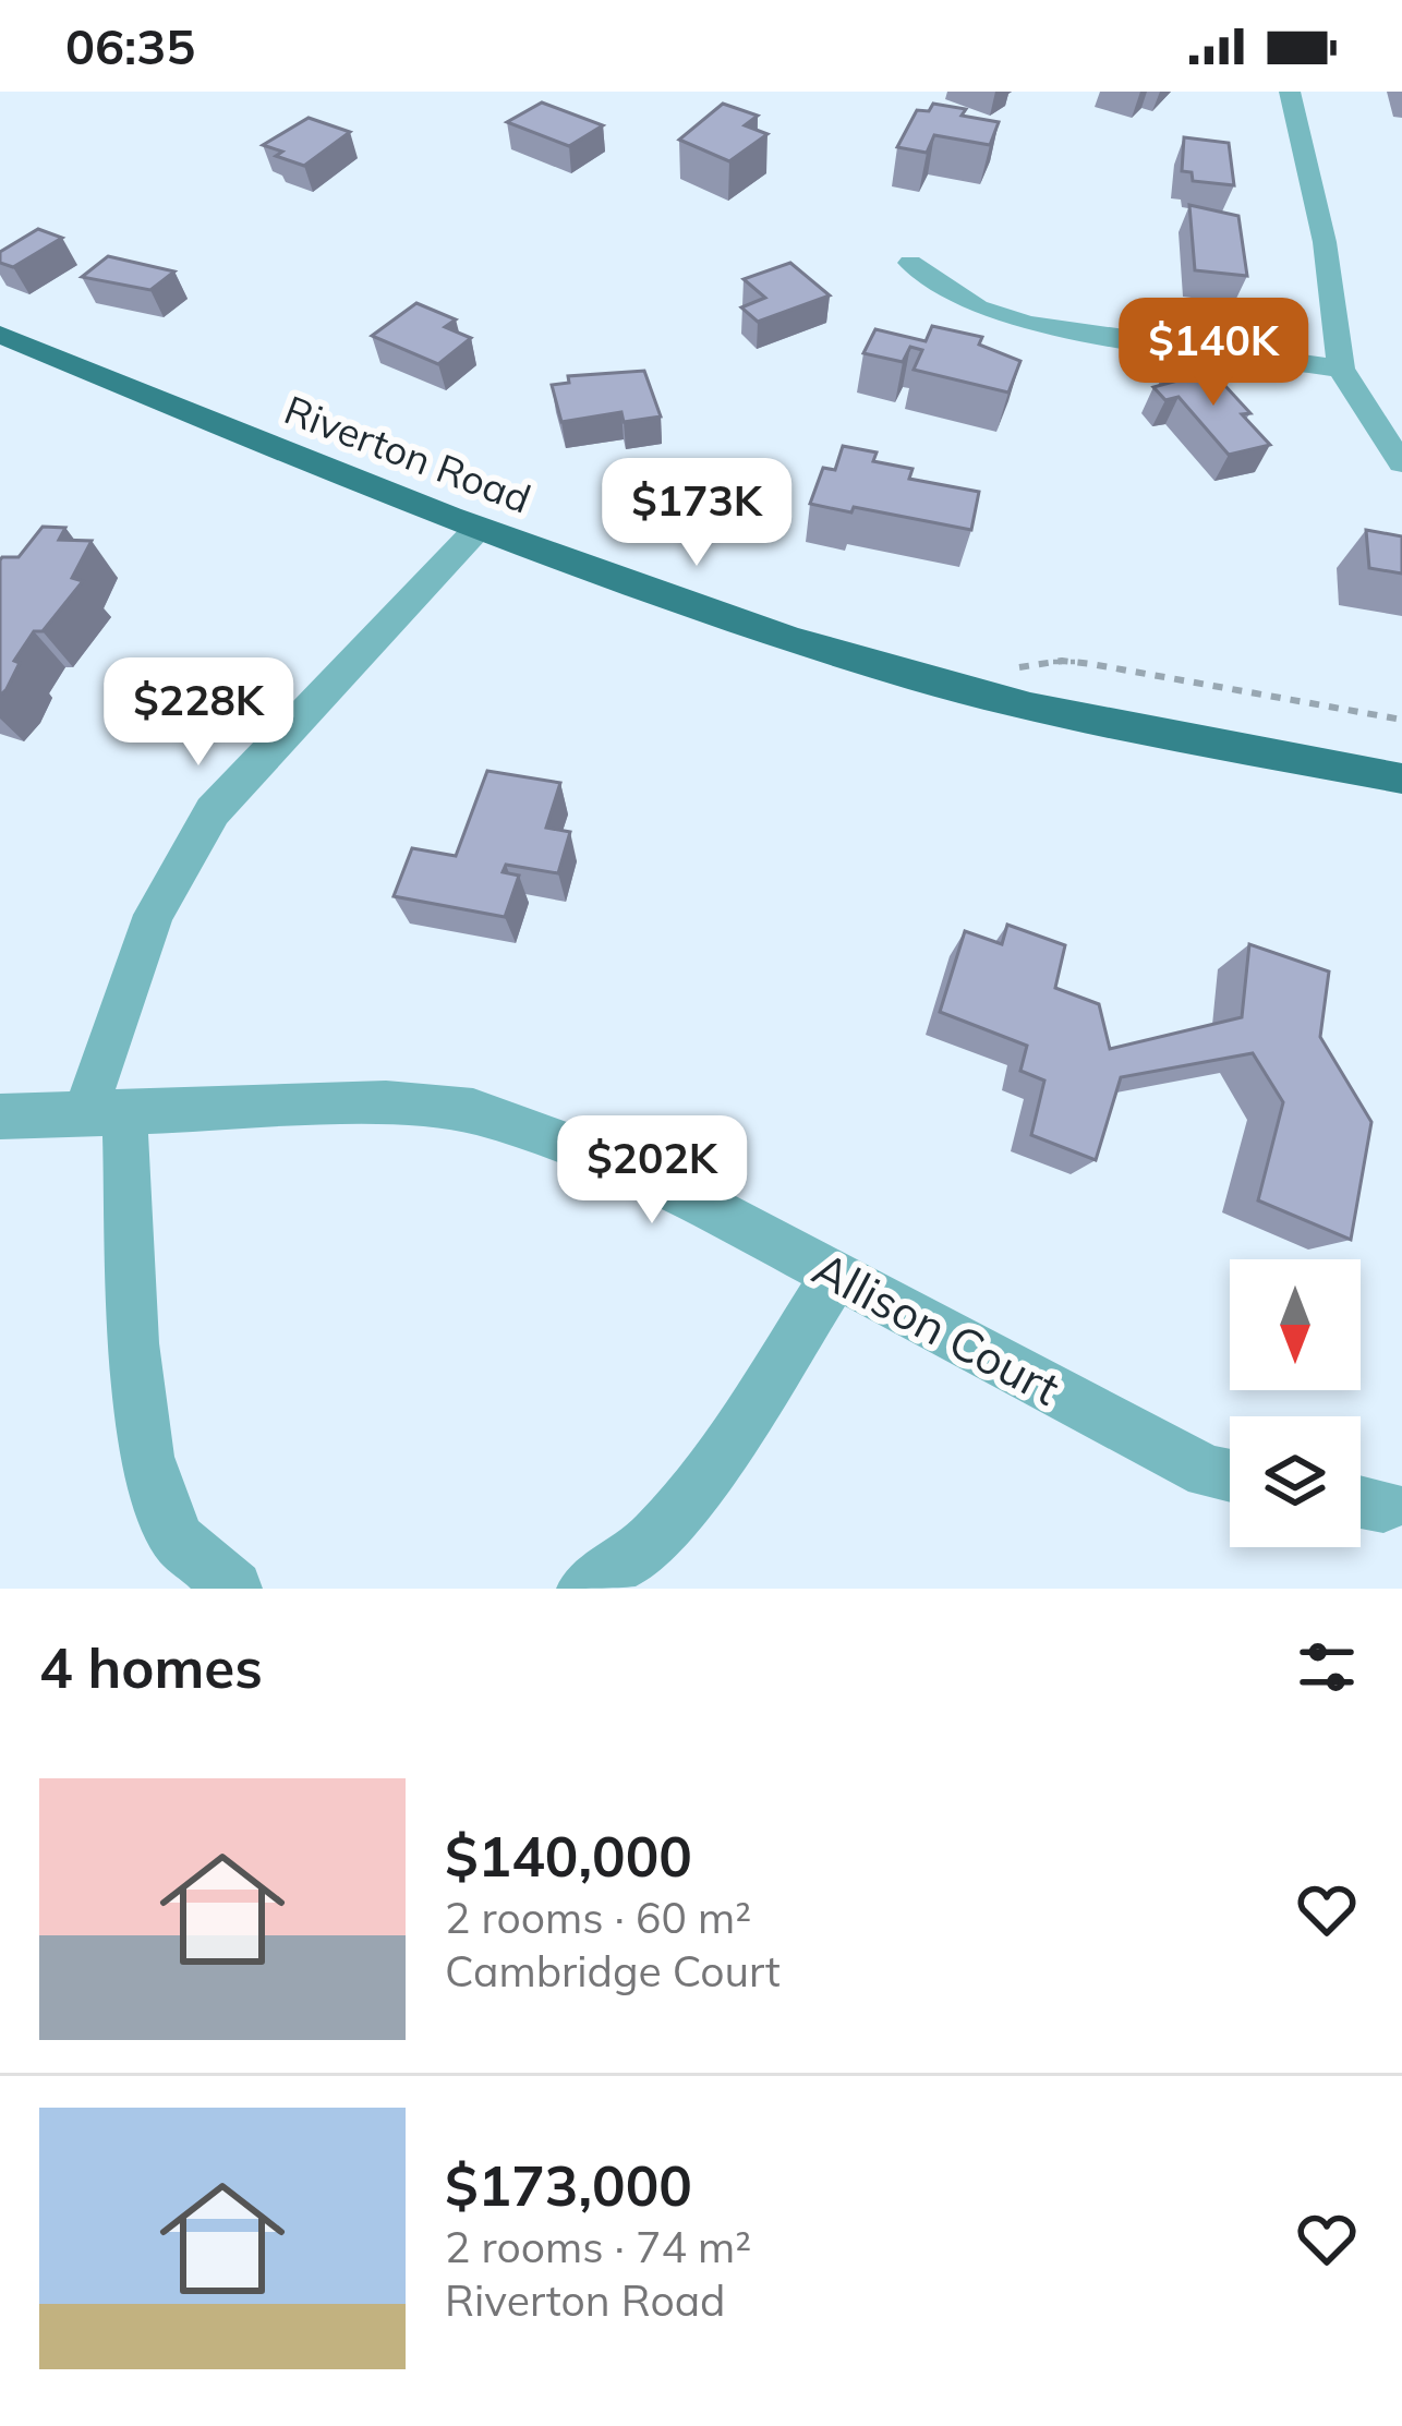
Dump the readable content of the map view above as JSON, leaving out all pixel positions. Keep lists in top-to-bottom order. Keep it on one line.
{"streets":{"main road":["Riverton Road"],"street":["Allison Court"]},"north":"bottom","page":{"status":"06:35","price":["$140K","$173K","$228K","$202K"],"heading":"4 homes","list":[{"name":"$140,000","note":"2 rooms · 60 m² · Cambridge Court"},{"name":"$173,000","note":"2 rooms · 74 m² · Riverton Road"}]}}
